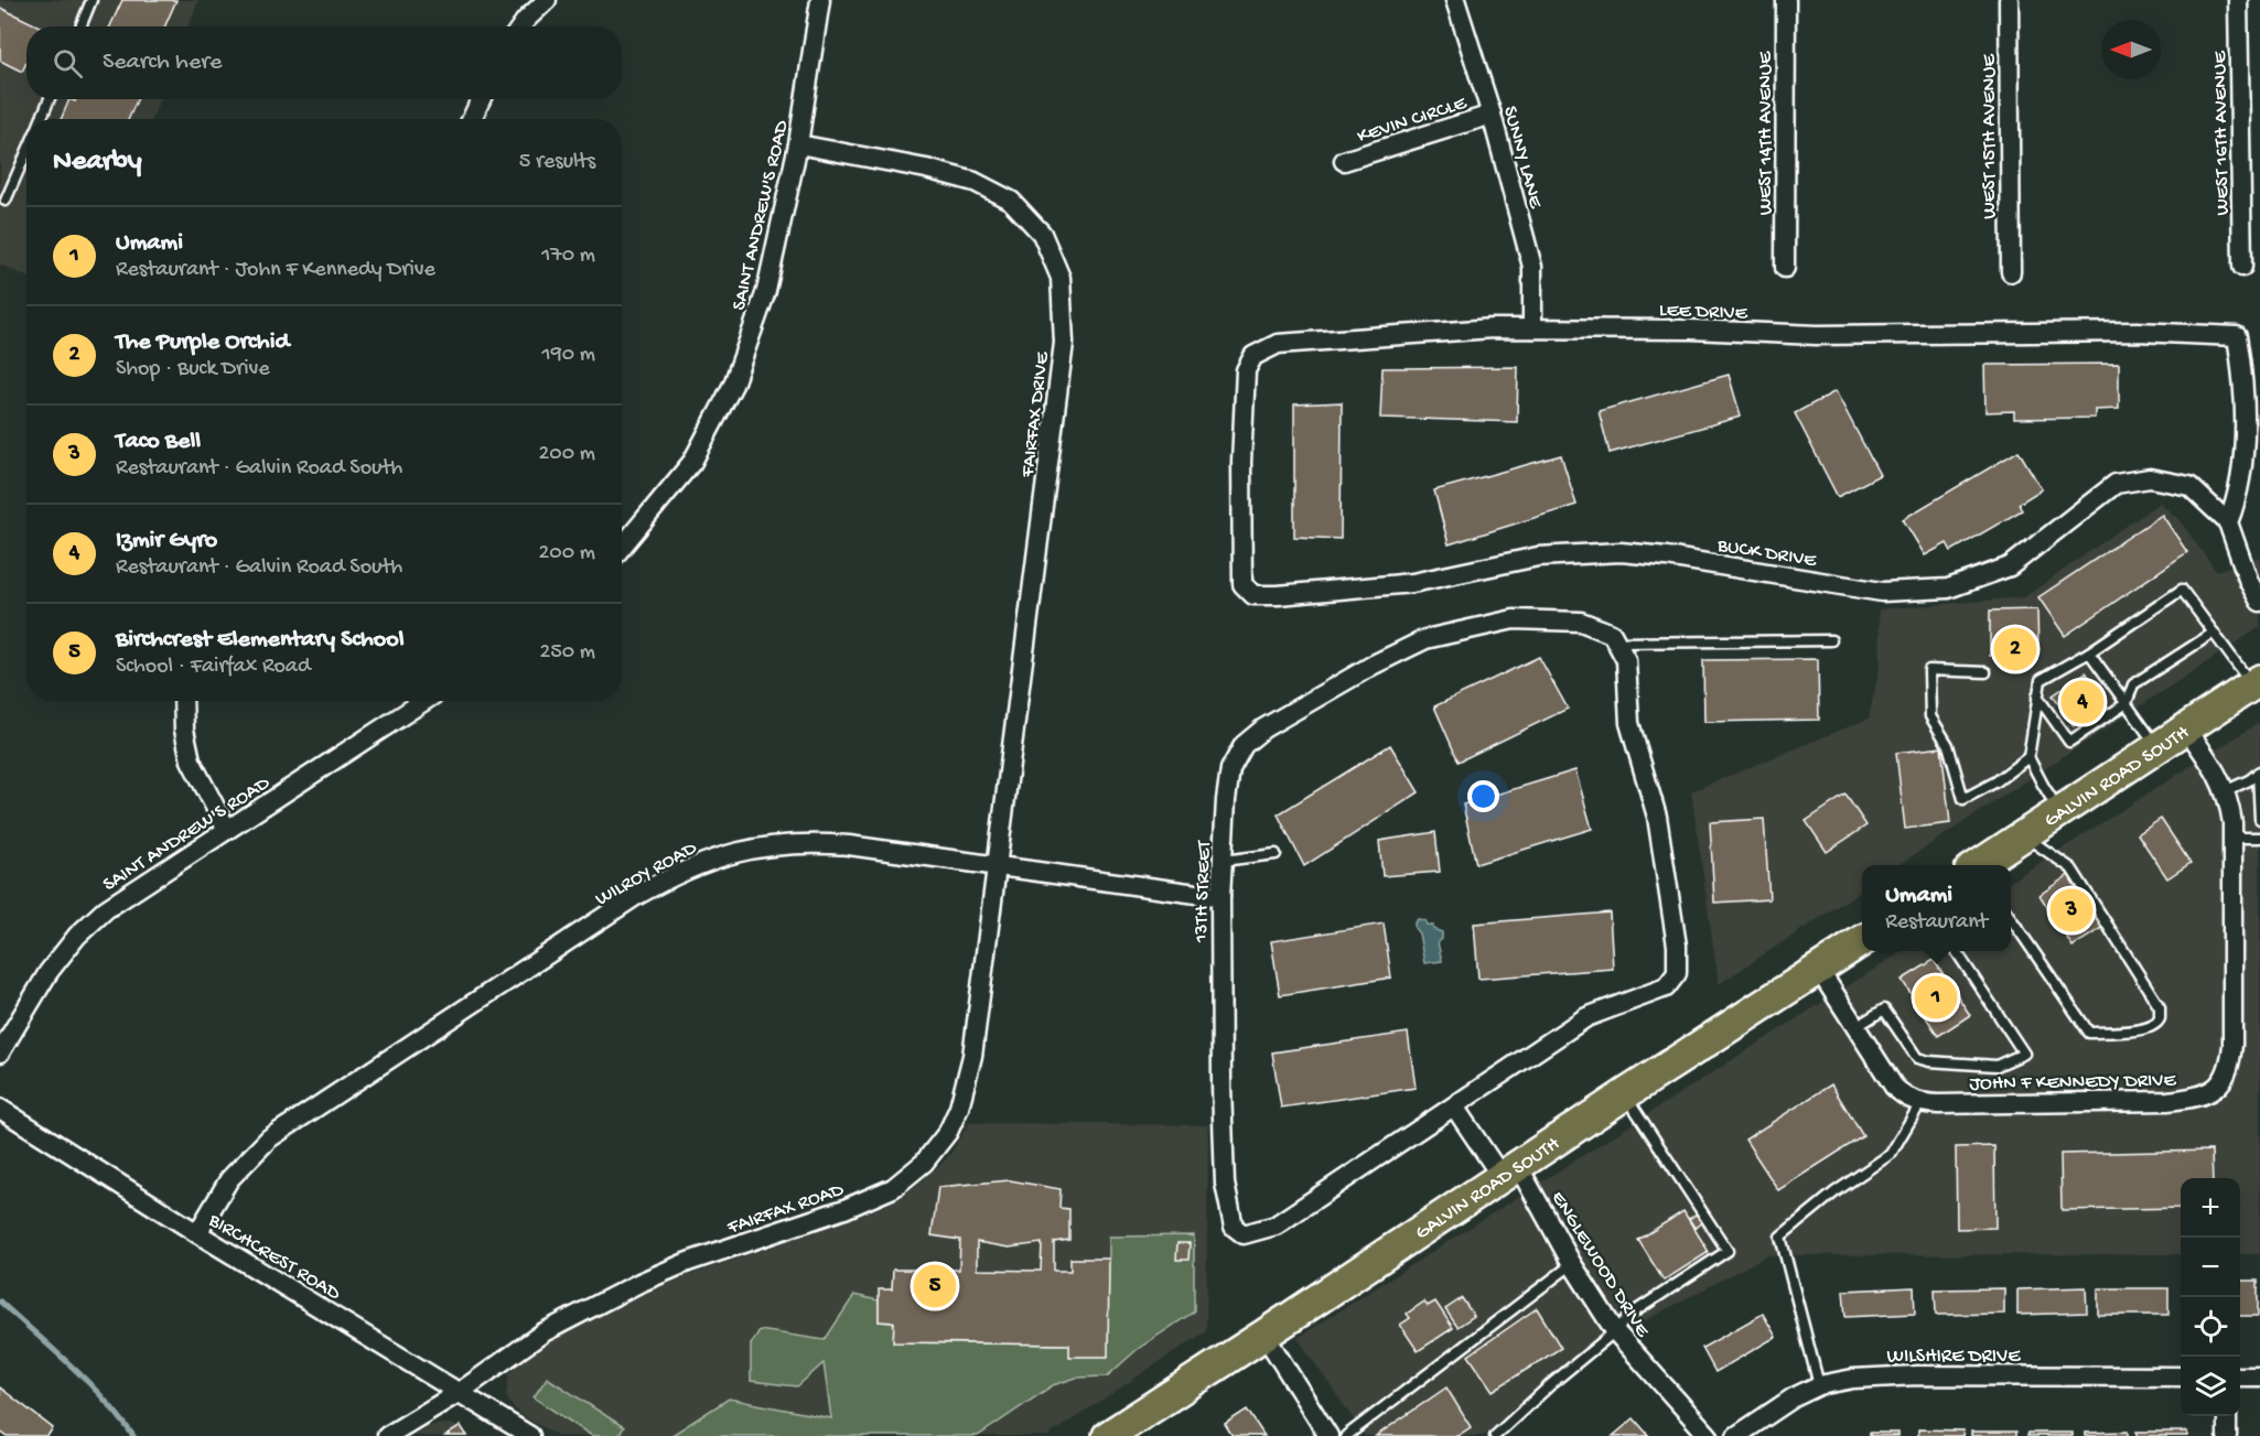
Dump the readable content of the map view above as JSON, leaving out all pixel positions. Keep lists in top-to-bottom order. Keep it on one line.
{"streets":{"main road":["GALVIN ROAD SOUTH"],"street":["KEVIN CIRCLE","WEST 14TH AVENUE","WEST 16TH AVENUE","WEST 15TH AVENUE","SUNNY LANE","SAINT ANDREW'S ROAD","LEE DRIVE","FAIRFAX DRIVE","BUCK DRIVE","WILROY ROAD","13TH STREET","JOHN F KENNEDY DRIVE","FAIRFAX ROAD","BIRCHCREST ROAD","ENGLEWOOD DRIVE","WILSHIRE DRIVE"]},"crossings":[["KEVIN CIRCLE","SUNNY LANE"],["SUNNY LANE","LEE DRIVE"],["SAINT ANDREW'S ROAD","FAIRFAX DRIVE"],["LEE DRIVE","BUCK DRIVE"],["FAIRFAX DRIVE","WILROY ROAD"],["FAIRFAX DRIVE","FAIRFAX ROAD"],["GALVIN ROAD SOUTH","JOHN F KENNEDY DRIVE"],["GALVIN ROAD SOUTH","ENGLEWOOD DRIVE"],["WILROY ROAD","13TH STREET"],["WILROY ROAD","FAIRFAX ROAD"],["WILROY ROAD","BIRCHCREST ROAD"],["13TH STREET","ENGLEWOOD DRIVE"],["FAIRFAX ROAD","BIRCHCREST ROAD"]],"north":"left","page":{"search":"Search here","heading":["Nearby","5 results"],"list":[{"mark":"1","name":"Umami","note":"Restaurant · John F Kennedy Drive","value":"170 m"},{"mark":"2","name":"The Purple Orchid","note":"Shop · Buck Drive","value":"190 m"},{"mark":"3","name":"Taco Bell","note":"Restaurant · Galvin Road South","value":"200 m"},{"mark":"4","name":"Izmir Gyro","note":"Restaurant · Galvin Road South","value":"200 m"},{"mark":"5","name":"Birchcrest Elementary School","note":"School · Fairfax Road","value":"250 m"}],"pins":["2","4","3","1","5"],"popup":["Umami","Restaurant"],"map_buttons":["+","−"]}}
